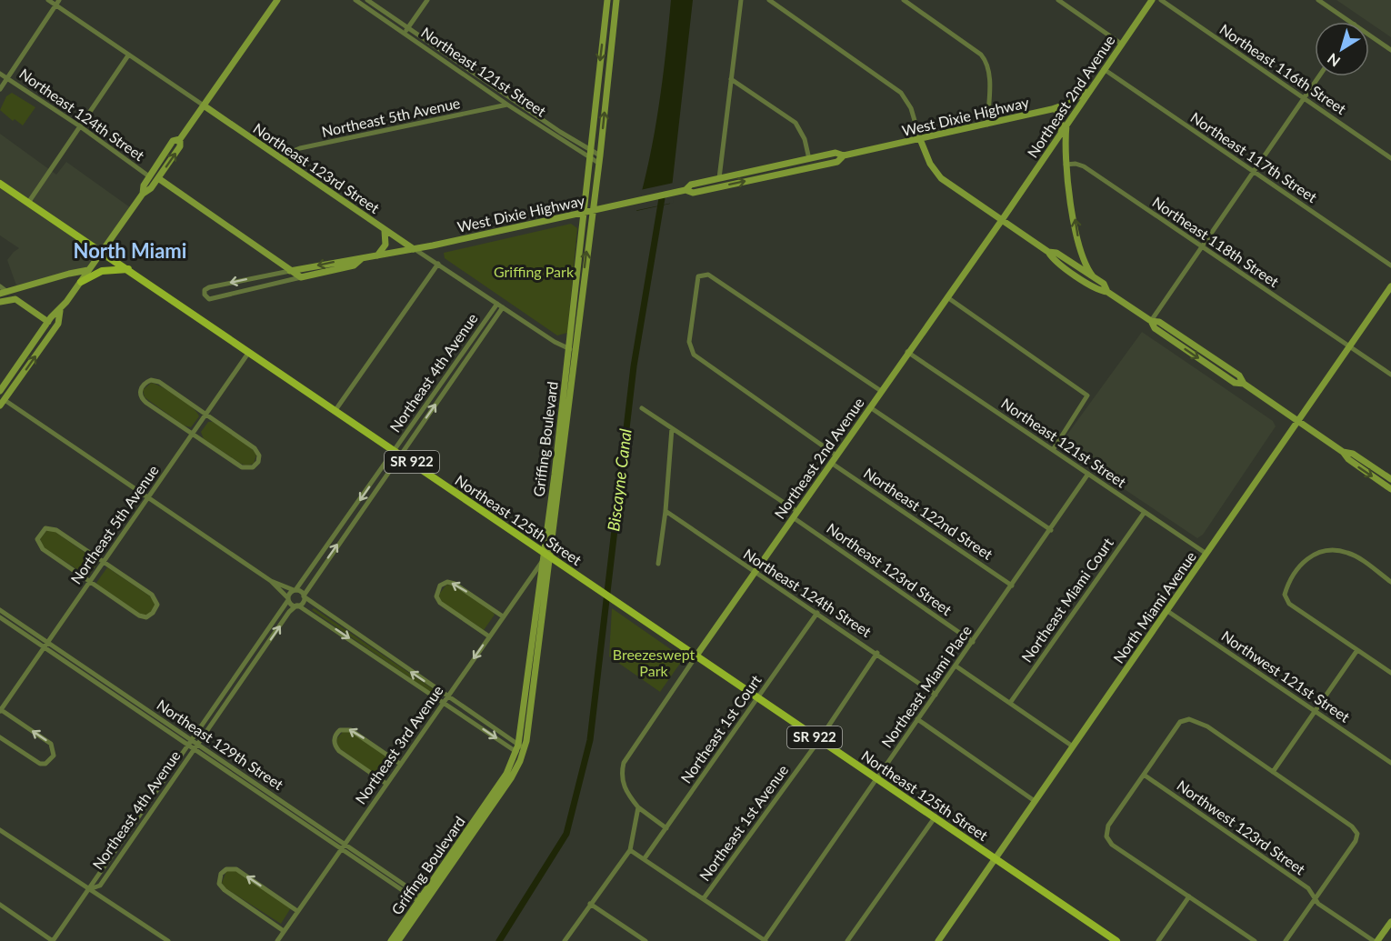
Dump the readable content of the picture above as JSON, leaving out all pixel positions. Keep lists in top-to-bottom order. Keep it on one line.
{"streets":{"main road":["Northeast 2nd Avenue","West Dixie Highway","Northeast 123rd Street","Griffing Boulevard","SR 922","Northeast 125th Street","North Miami Avenue"],"street":["Northeast 116th Street","Northeast 121st Street","Northeast 124th Street","Northeast 5th Avenue","Northeast 117th Street","Northeast 118th Street","Northeast 4th Avenue","Northeast 122nd Street","Northeast Miami Court","Northwest 121st Street","Northeast Miami Place","Northeast 1st Court","Northeast 129th Street","Northeast 3rd Avenue","Northeast 1st Avenue","Northwest 123rd Street"]},"crossings":[["Northeast 121st Street","Northeast 2nd Avenue"],["Northeast 121st Street","Northeast 5th Avenue"],["Northeast 121st Street","Griffing Boulevard"],["Northeast 121st Street","Northeast Miami Court"],["Northeast 121st Street","North Miami Avenue"],["Northeast 121st Street","Northeast Miami Place"],["Northeast 2nd Avenue","Northeast 124th Street"],["Northeast 2nd Avenue","West Dixie Highway"],["Northeast 2nd Avenue","Northeast 117th Street"],["Northeast 2nd Avenue","Northeast 123rd Street"],["Northeast 2nd Avenue","Northeast 122nd Street"],["Northeast 2nd Avenue","Northeast 125th Street"],["Northeast 124th Street","Northeast Miami Place"],["Northeast 124th Street","Northeast 1st Court"],["Northeast 124th Street","Northeast 1st Avenue"],["West Dixie Highway","Northeast 123rd Street"],["West Dixie Highway","Griffing Boulevard"],["Northeast 5th Avenue","Northeast 123rd Street"],["Northeast 5th Avenue","Northeast 125th Street"],["Northeast 5th Avenue","Northeast 129th Street"],["Northeast 123rd Street","Northeast 4th Avenue"],["Northeast 123rd Street","Griffing Boulevard"],["Northeast 123rd Street","Northeast Miami Place"],["Northeast 118th Street","North Miami Avenue"],["Northeast 4th Avenue","Northeast 125th Street"],["Northeast 4th Avenue","Northeast 129th Street"],["Griffing Boulevard","Northeast 125th Street"],["Griffing Boulevard","Northeast 129th Street"],["Griffing Boulevard","Northeast 3rd Avenue"],["SR 922","Northeast 125th Street"],["SR 922","North Miami Avenue"],["Northeast 122nd Street","Northeast Miami Place"],["Northeast 125th Street","North Miami Avenue"],["Northeast 125th Street","Northeast Miami Place"],["Northeast 125th Street","Northeast 1st Court"],["Northeast 125th Street","Northeast 1st Avenue"],["North Miami Avenue","Northwest 121st Street"],["Northeast 129th Street","Northeast 3rd Avenue"]],"districts":["North Miami"],"water":["Biscayne Canal"],"parks":["Griffing Park","Breezeswept Park"],"north":"bottom left"}
